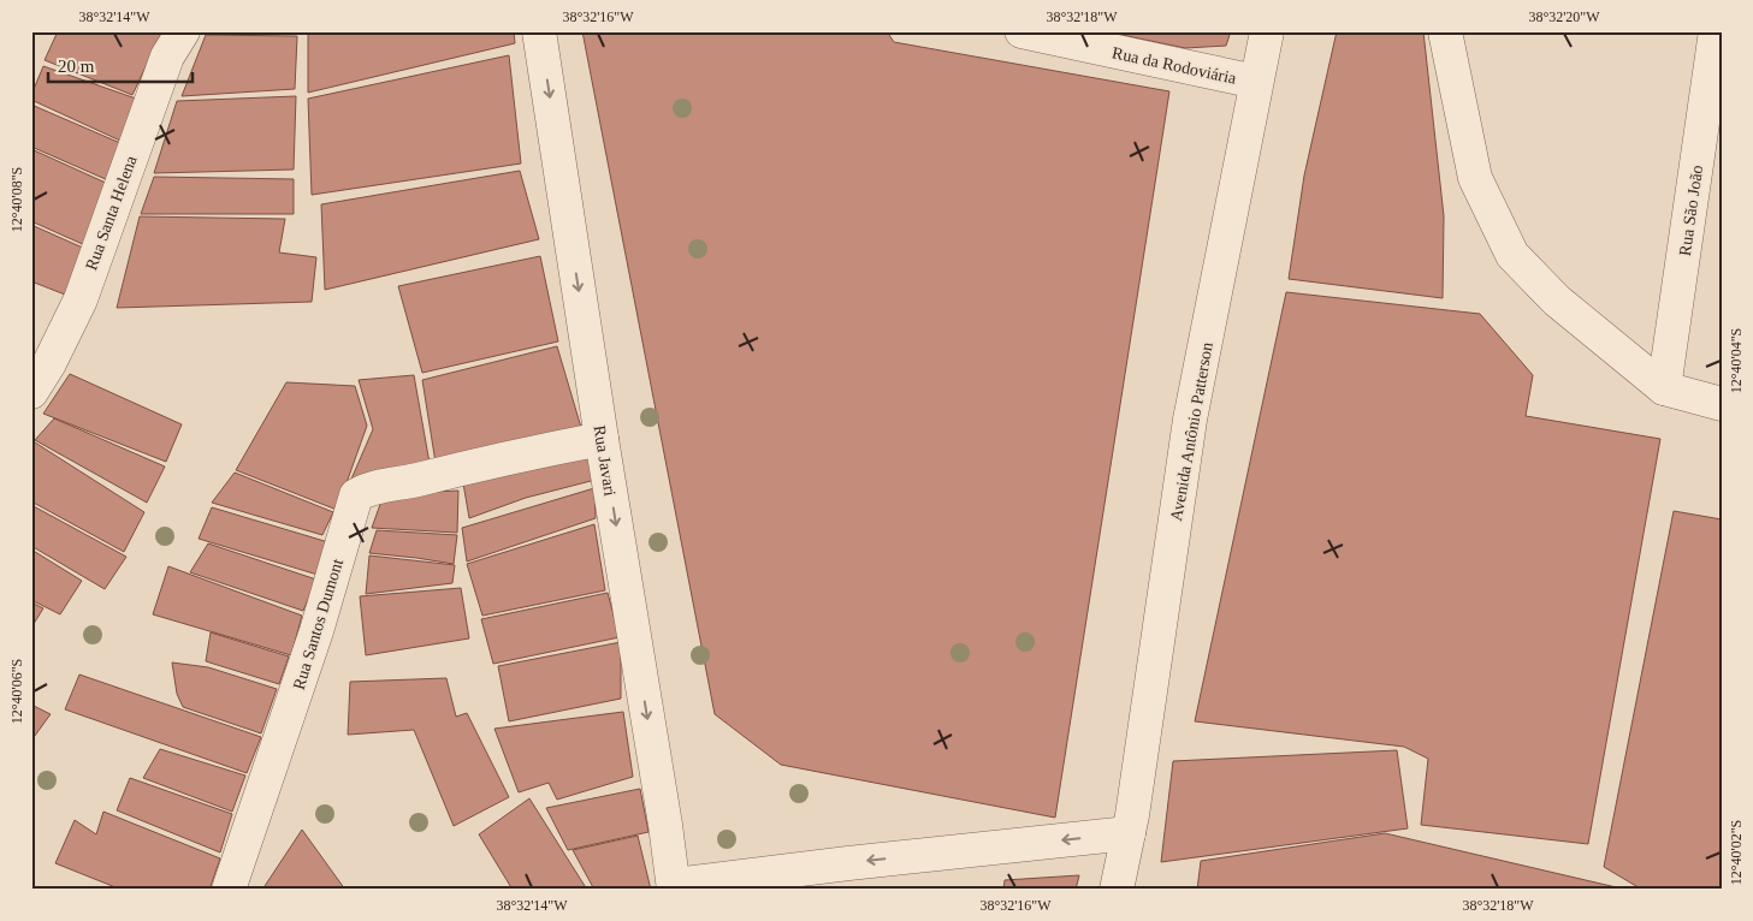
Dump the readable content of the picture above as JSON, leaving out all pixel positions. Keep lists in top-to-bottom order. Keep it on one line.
{"streets":{"street":["Rua da Rodoviária","Rua São João","Rua Santa Helena","Avenida Antônio Patterson","Rua Javari","Rua Santos Dumont"]},"crossings":[["Rua da Rodoviária","Avenida Antônio Patterson"],["Rua Javari","Rua Santos Dumont"]],"one_way":["Rua Javari"],"scale_bar":"20 m","coordinates":["38°32'14\"W","38°32'16\"W","38°32'18\"W","38°32'20\"W","12°40'08\"S","12°40'04\"S","12°40'06\"S","12°40'02\"S"]}
